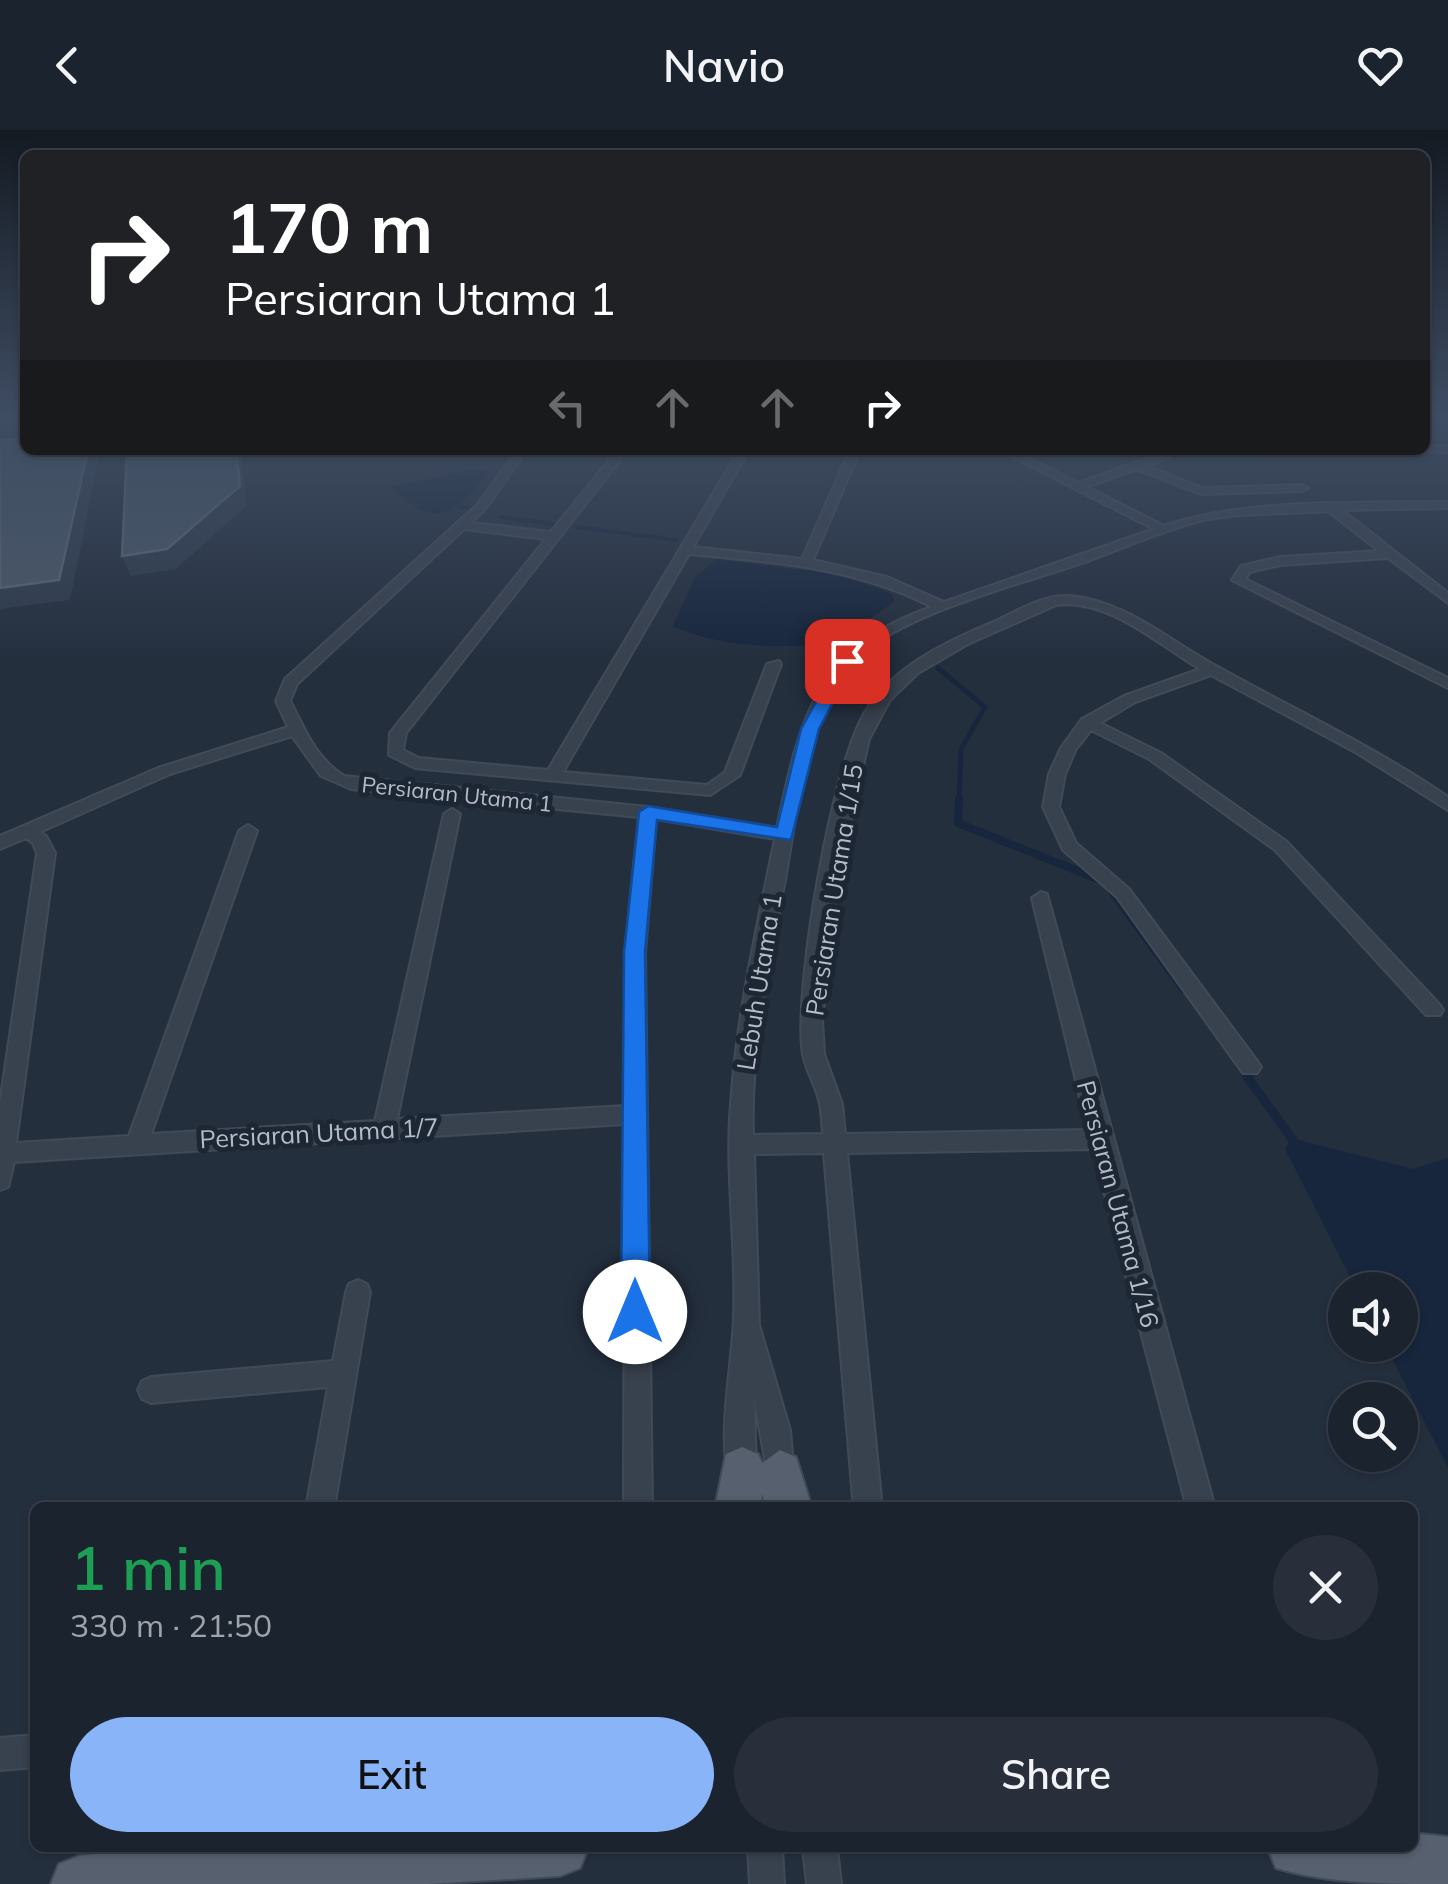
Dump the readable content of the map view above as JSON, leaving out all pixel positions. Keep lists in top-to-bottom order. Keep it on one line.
{"streets":{"street":["Persiaran Utama 1","Persiaran Utama 1/15","Lebuh Utama 1","Persiaran Utama 1/7","Persiaran Utama 1/16"]},"crossings":[["Persiaran Utama 1","Lebuh Utama 1"]],"page":{"header":"Navio","turn":["170 m","Persiaran Utama 1"],"heading":["1 min","330 m · 21:50"],"buttons":["Exit","Share"]}}
